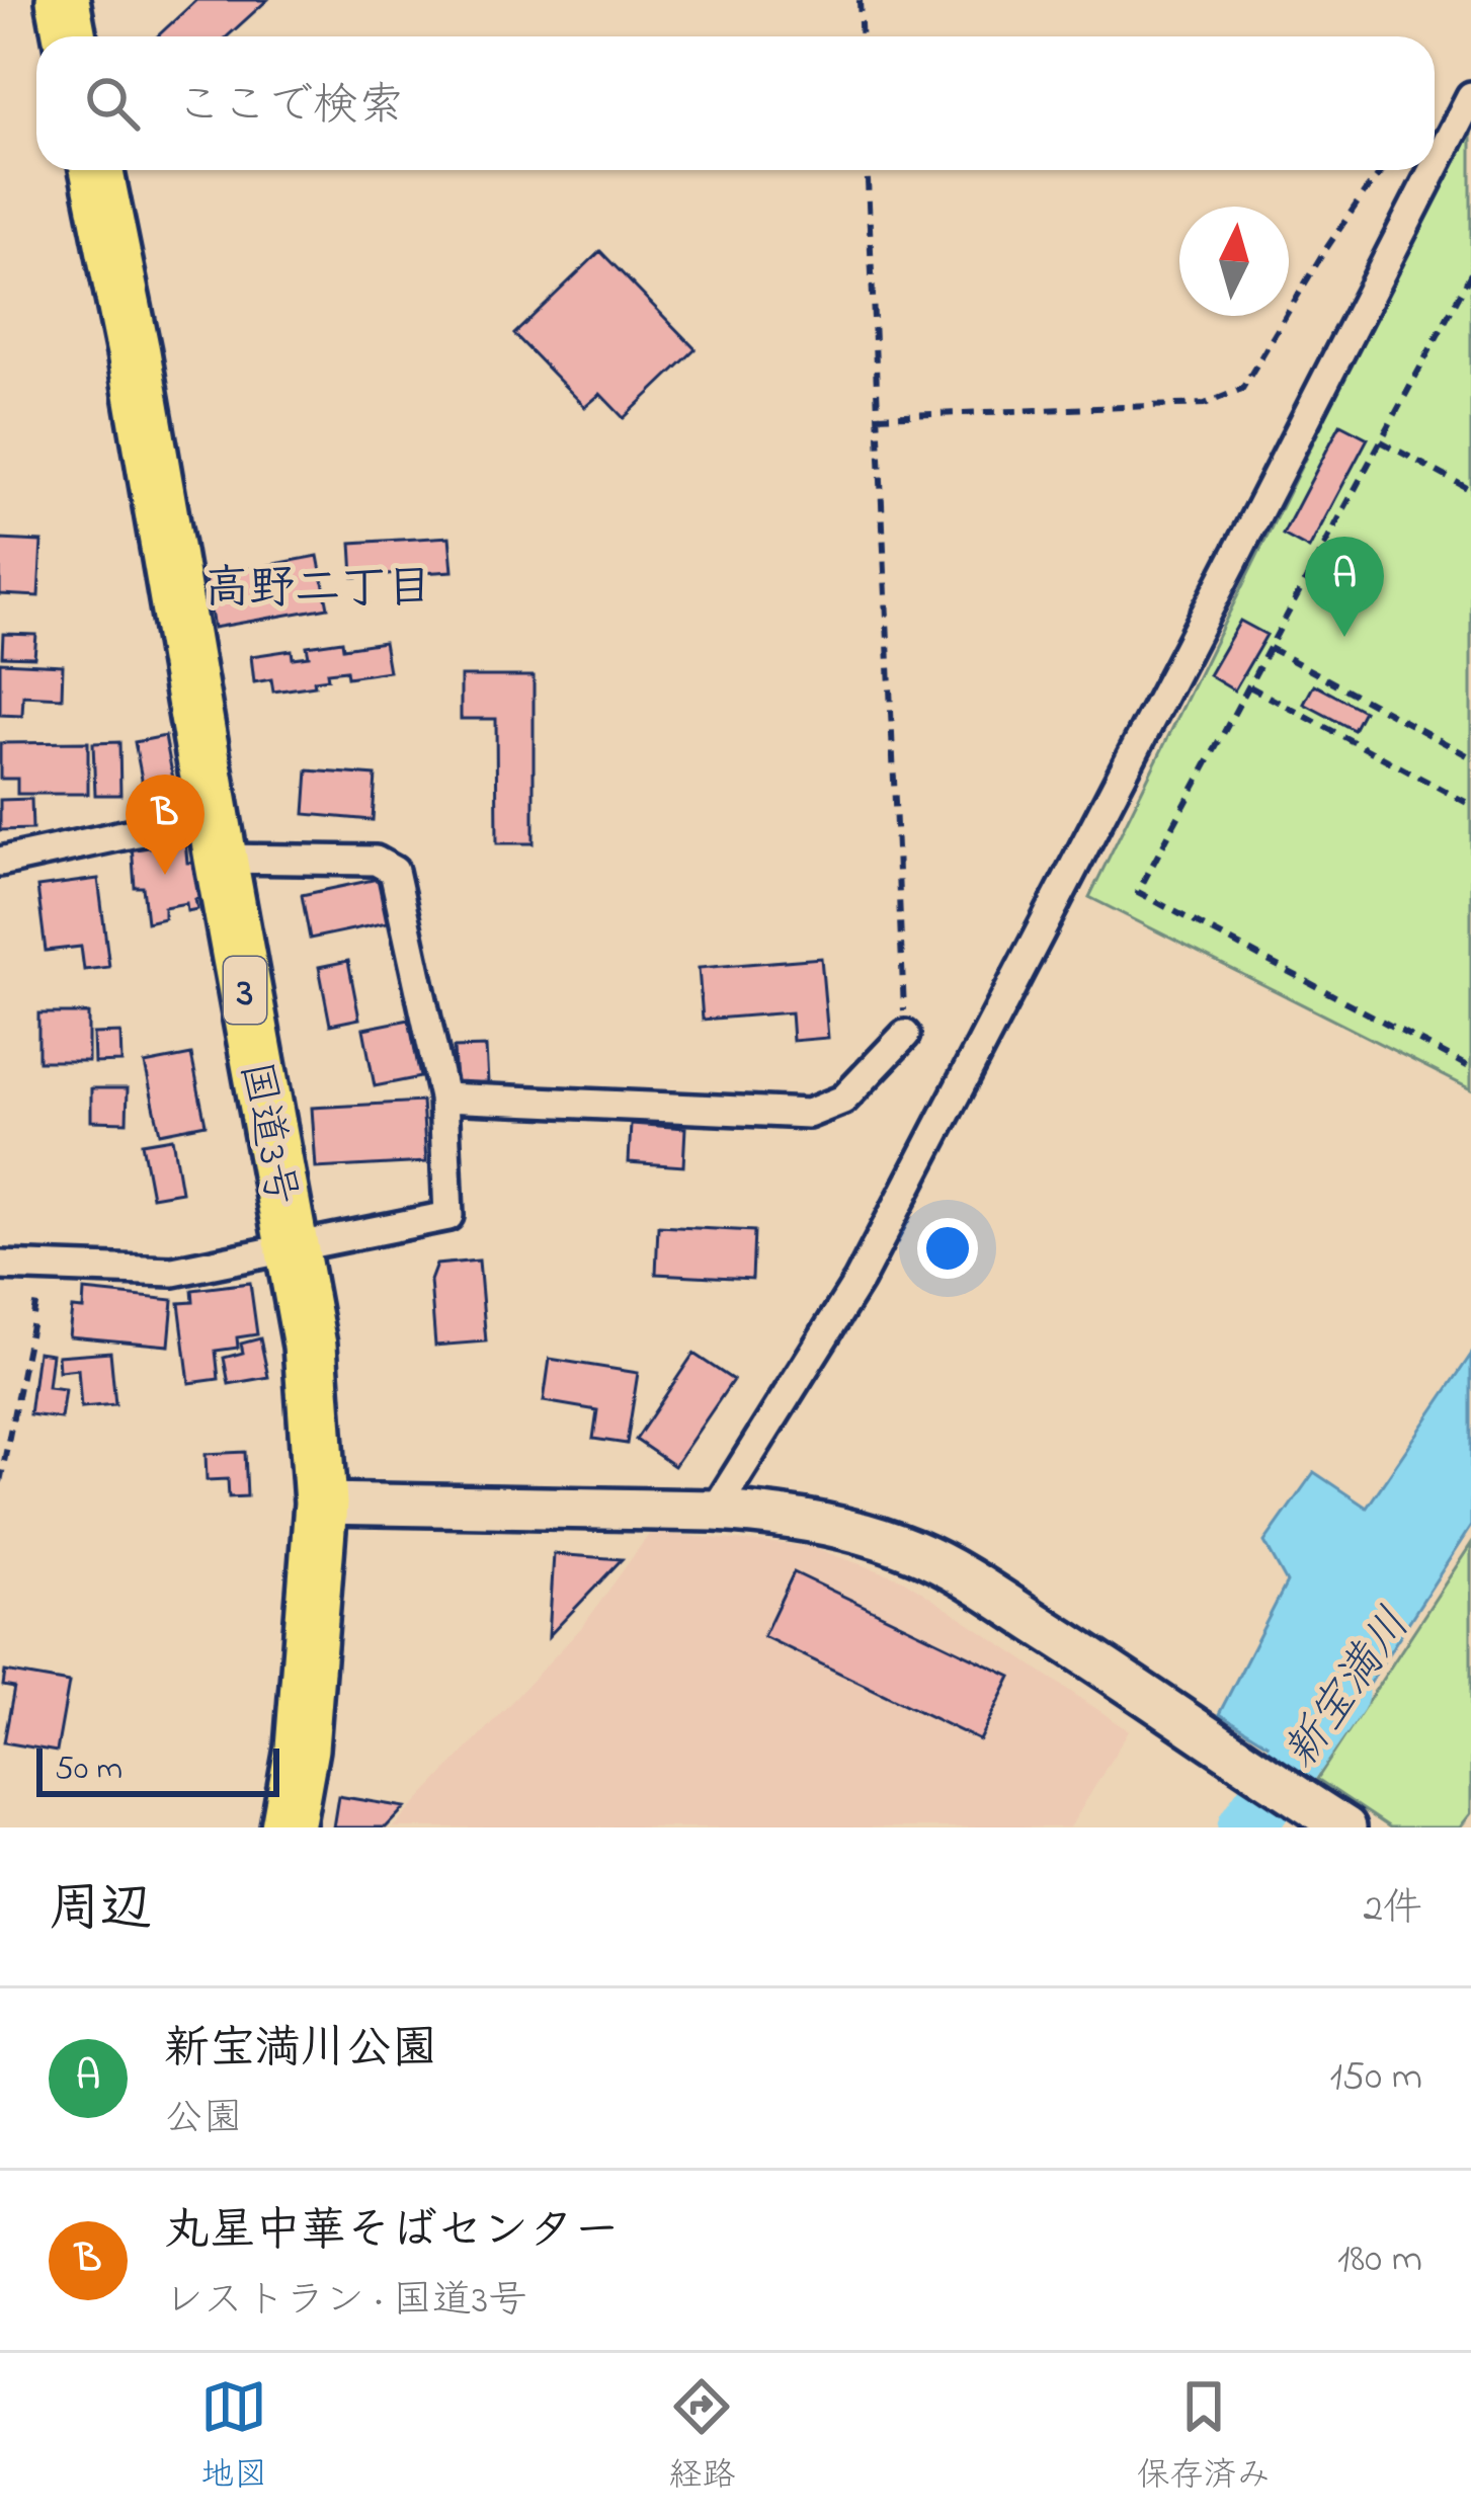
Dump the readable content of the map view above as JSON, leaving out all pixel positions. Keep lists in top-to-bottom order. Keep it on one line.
{"streets":{"highway":["3","国道3号"]},"districts":["高野二丁目"],"water":["新宝満川"],"scale_bar":"50 m","north":"top","page":{"search":"ここで検索","pins":["A","B"],"scale":"50 m","heading":["周辺","2件"],"list":[{"mark":"A","name":"新宝満川公園","note":"公園","value":"150 m"},{"mark":"B","name":"丸星中華そばセンター","note":"レストラン · 国道3号","value":"180 m"}],"nav":["地図","経路","保存済み"]}}
